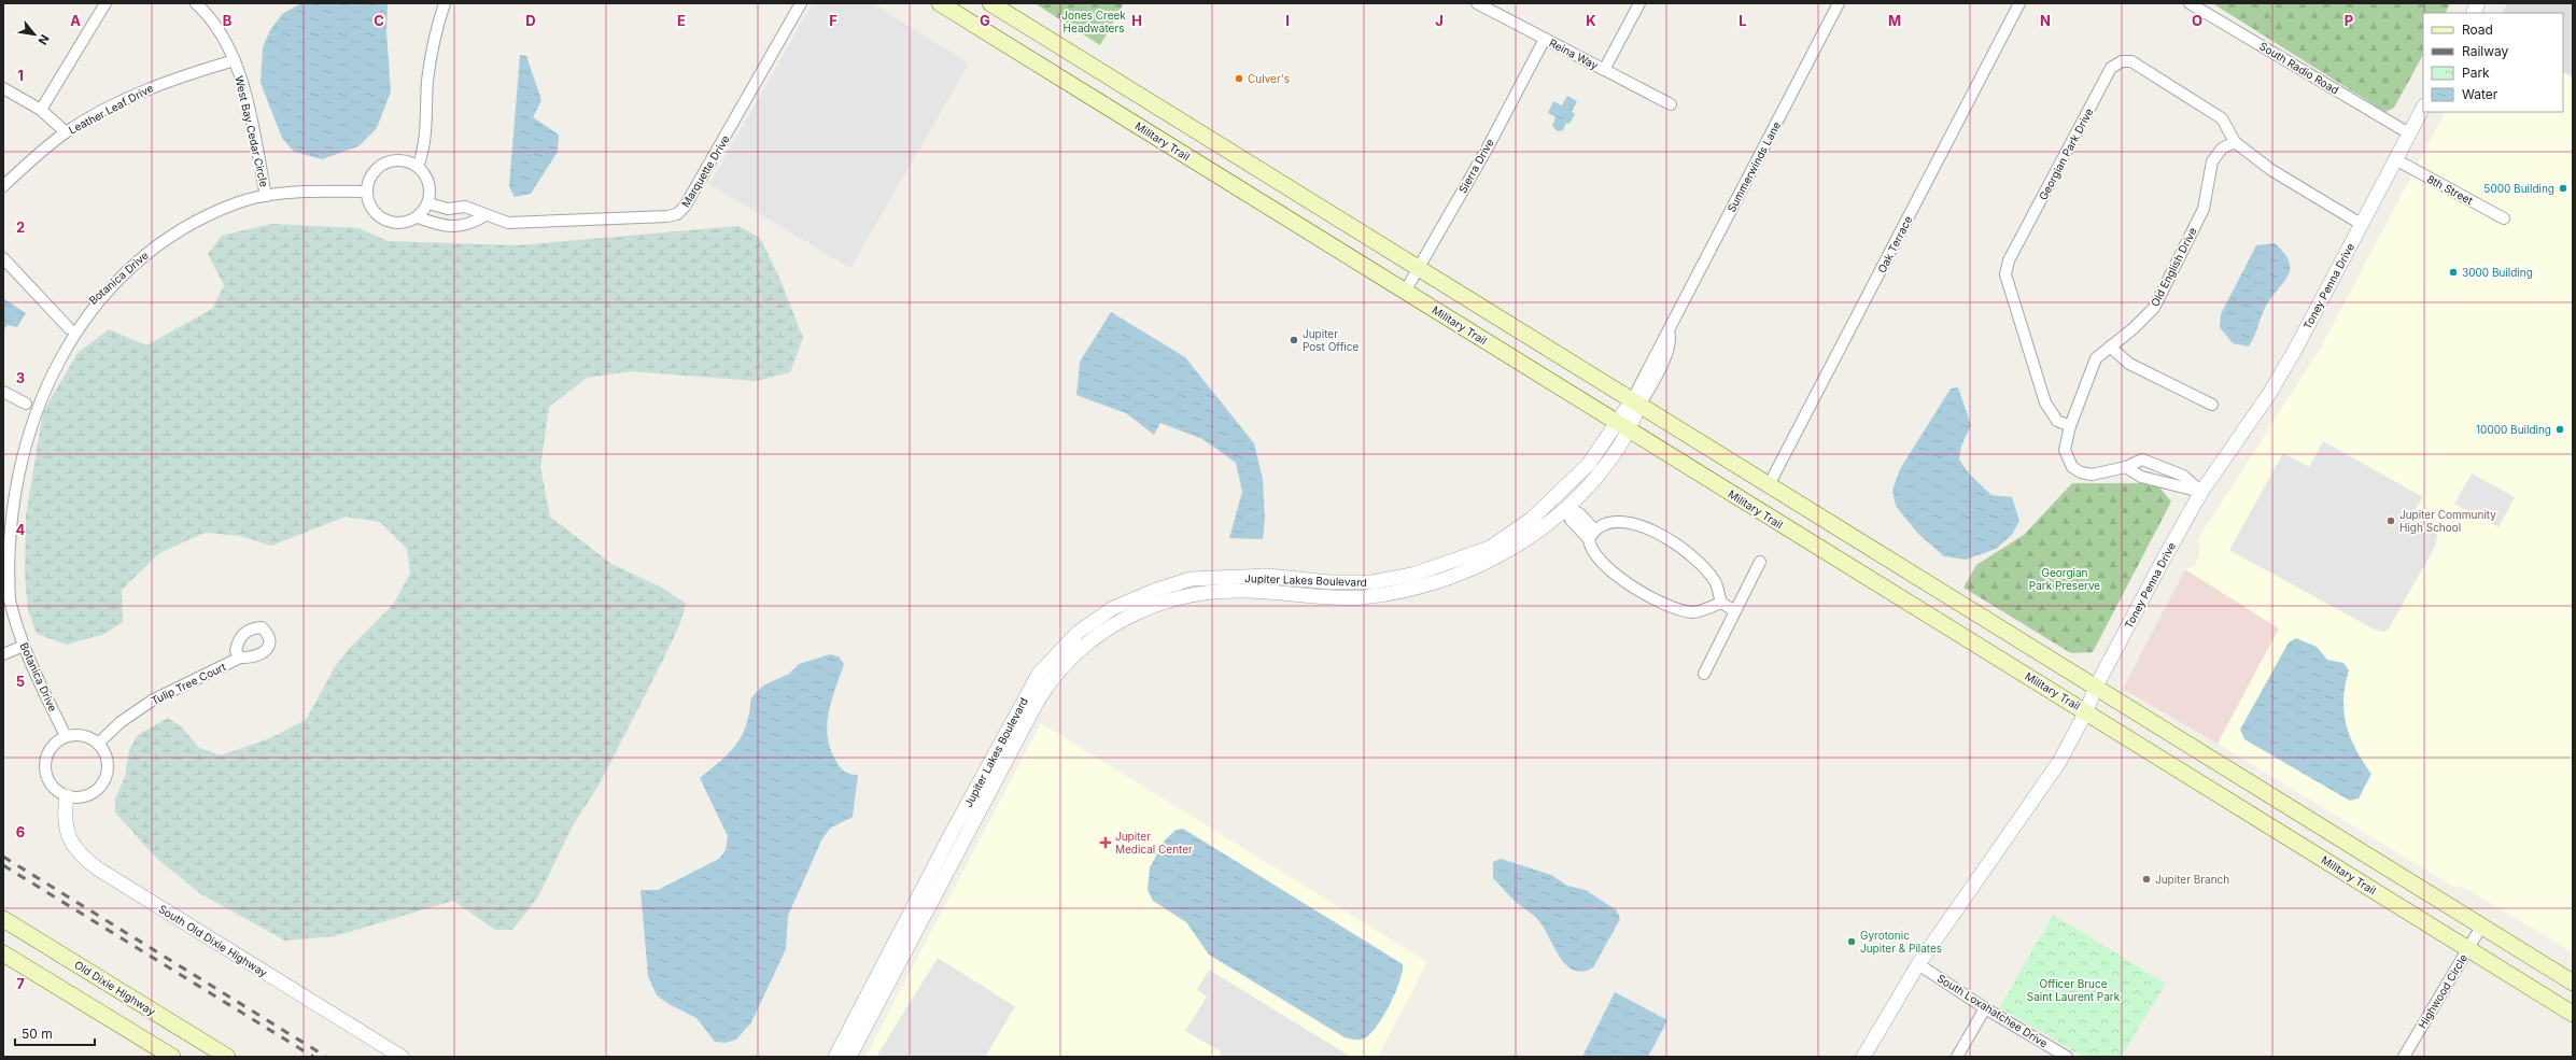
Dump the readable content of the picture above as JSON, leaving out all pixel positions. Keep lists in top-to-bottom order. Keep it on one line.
{"streets":{"main road":["Military Trail","Old Dixie Highway"],"street":["Reina Way","South Radio Road","Leather Leaf Drive","West Bay Cedar Circle","Georgian Park Drive","Sierra Drive","Summerwinds Lane","Marquette Drive","8th Street","Oak Terrace","Old English Drive","Botanica Drive","Toney Penna Drive","Jupiter Lakes Boulevard","Tulip Tree Court","South Old Dixie Highway","Highwood Circle","South Loxahatchee Drive"]},"crossings":[["Reina Way","Sierra Drive"],["South Radio Road","Toney Penna Drive"],["Leather Leaf Drive","West Bay Cedar Circle"],["West Bay Cedar Circle","Botanica Drive"],["Military Trail","Sierra Drive"],["Military Trail","Toney Penna Drive"],["Military Trail","Jupiter Lakes Boulevard"],["Military Trail","Highwood Circle"],["Georgian Park Drive","Old English Drive"],["Georgian Park Drive","Toney Penna Drive"],["Summerwinds Lane","Jupiter Lakes Boulevard"],["Marquette Drive","Botanica Drive"],["8th Street","Toney Penna Drive"],["Botanica Drive","Tulip Tree Court"],["Botanica Drive","South Old Dixie Highway"],["Toney Penna Drive","South Loxahatchee Drive"],["Tulip Tree Court","South Old Dixie Highway"]],"parks":["Jones Creek Headwaters","Georgian Park Preserve","Officer Bruce Saint Laurent Park"],"places":{"other":["Culver's","5000 Building","3000 Building","Jupiter Post Office","10000 Building","Jupiter Community High School","Jupiter Branch","Gyrotonic Jupiter & Pilates"],"health":["Jupiter Medical Center"]},"legend":["Road","Railway","Park","Water"],"scale_bar":"50 m","north":"bottom right","grid":{"columns":["A","B","C","D","E","F","G","H","I","J","K","L","M","N","O","P"],"rows":["1","2","3","4","5","6","7"]}}
